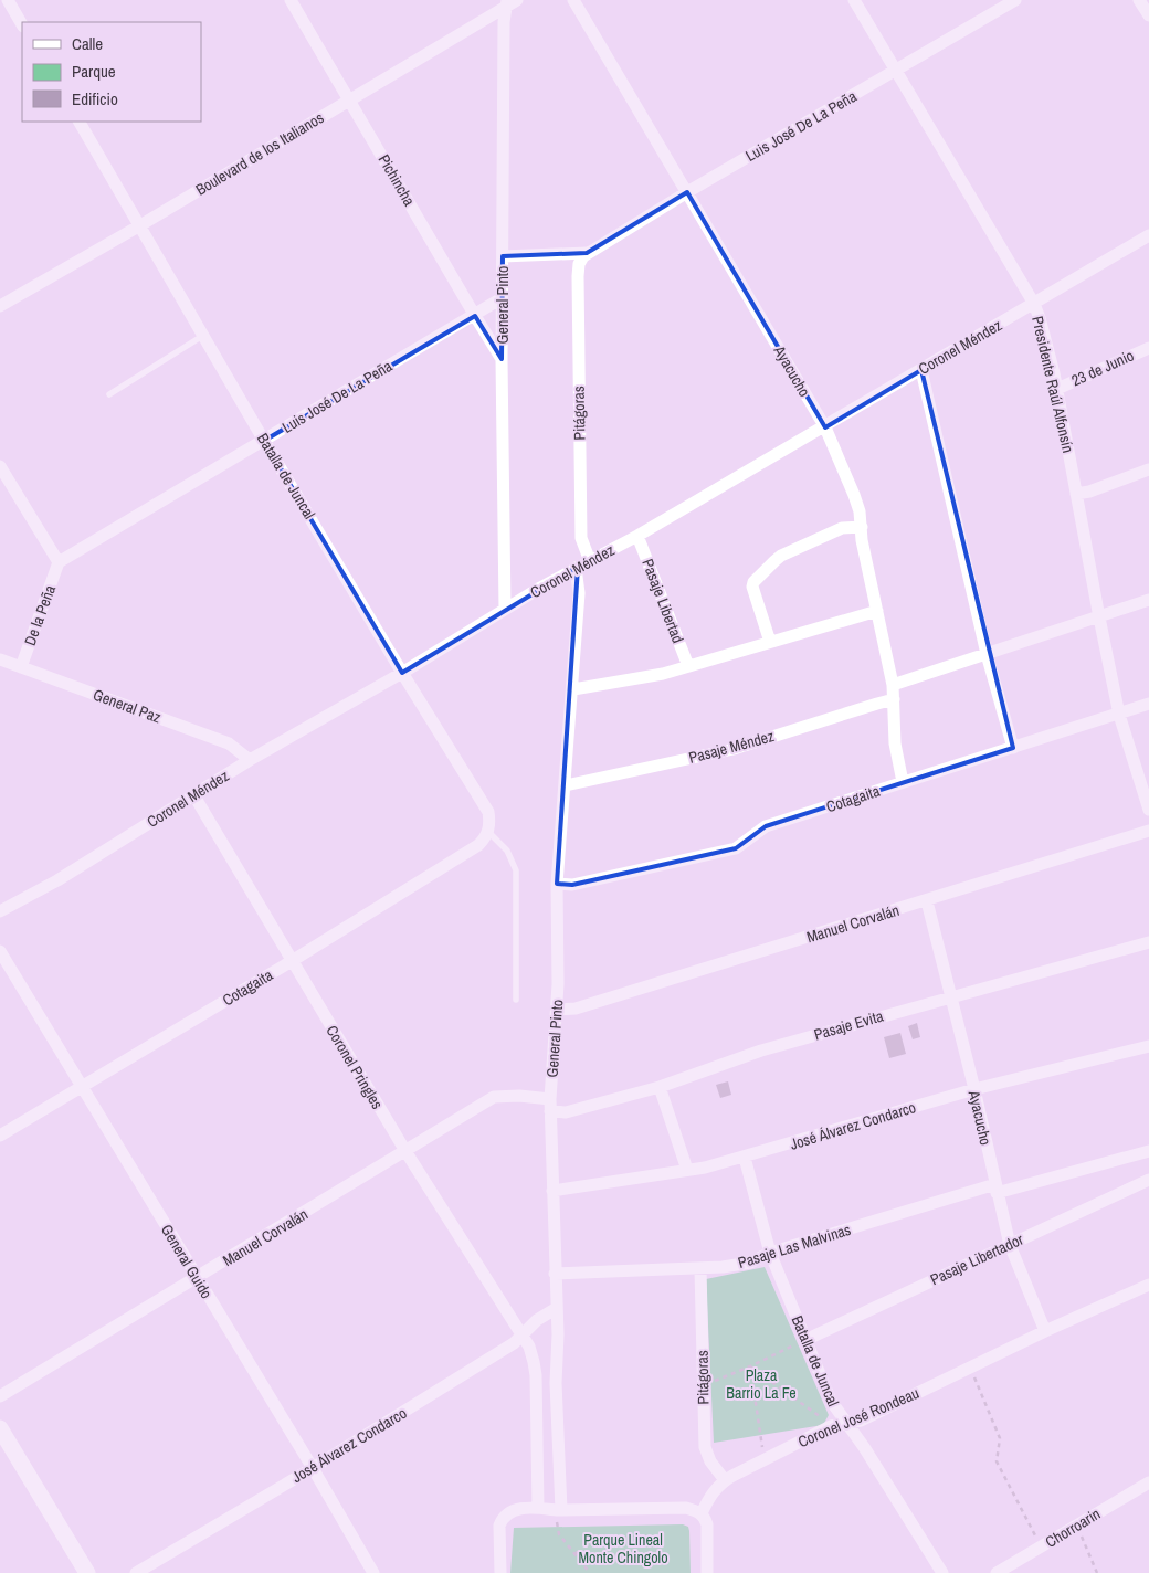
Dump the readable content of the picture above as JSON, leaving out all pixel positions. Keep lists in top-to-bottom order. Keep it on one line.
{"streets":{"street":["Luis José De La Peña","Boulevard de los Italianos","Pichincha","General Pinto","Coronel Méndez","23 de Junio","Ayacucho","Presidente Raúl Alfonsín","Pitágoras","Batalla de Juncal","Pasaje Libertad","De la Peña","General Paz","Pasaje Méndez","Cotagaita","Manuel Corvalán","Pasaje Evita","Coronel Pringles","José Álvarez Condarco","Pasaje Las Malvinas","Pasaje Libertador","General Guido","Coronel José Rondeau","Chorroarin"]},"crossings":[["Luis José De La Peña","Pichincha"],["Luis José De La Peña","General Pinto"],["Luis José De La Peña","Ayacucho"],["Luis José De La Peña","Presidente Raúl Alfonsín"],["Luis José De La Peña","Pitágoras"],["Luis José De La Peña","Batalla de Juncal"],["Luis José De La Peña","De la Peña"],["Boulevard de los Italianos","Pichincha"],["Boulevard de los Italianos","General Pinto"],["Boulevard de los Italianos","Batalla de Juncal"],["Pichincha","General Pinto"],["General Pinto","Coronel Méndez"],["General Pinto","Pasaje Méndez"],["General Pinto","Cotagaita"],["General Pinto","Manuel Corvalán"],["General Pinto","Pasaje Evita"],["General Pinto","José Álvarez Condarco"],["General Pinto","Pasaje Las Malvinas"],["Coronel Méndez","Ayacucho"],["Coronel Méndez","Presidente Raúl Alfonsín"],["Coronel Méndez","Pitágoras"],["Coronel Méndez","Batalla de Juncal"],["Coronel Méndez","Pasaje Libertad"],["Coronel Méndez","General Paz"],["Coronel Méndez","Coronel Pringles"],["23 de Junio","Presidente Raúl Alfonsín"],["Ayacucho","Pasaje Méndez"],["Ayacucho","Cotagaita"],["Ayacucho","Manuel Corvalán"],["Ayacucho","Pasaje Evita"],["Ayacucho","José Álvarez Condarco"],["Ayacucho","Pasaje Las Malvinas"],["Ayacucho","Pasaje Libertador"],["Ayacucho","Coronel José Rondeau"],["Presidente Raúl Alfonsín","Cotagaita"],["Pitágoras","Pasaje Las Malvinas"],["Pitágoras","Coronel José Rondeau"],["Batalla de Juncal","Cotagaita"],["Batalla de Juncal","José Álvarez Condarco"],["Batalla de Juncal","Pasaje Las Malvinas"],["Batalla de Juncal","Pasaje Libertador"],["Batalla de Juncal","Coronel José Rondeau"],["De la Peña","General Paz"],["Cotagaita","Coronel Pringles"],["Cotagaita","General Guido"],["Manuel Corvalán","Pasaje Evita"],["Manuel Corvalán","Coronel Pringles"],["Manuel Corvalán","General Guido"],["Coronel Pringles","José Álvarez Condarco"],["José Álvarez Condarco","General Guido"]],"parks":["Plaza Barrio La Fe","Parque Lineal Monte Chingolo"],"legend":["Calle","Parque","Edificio"]}
